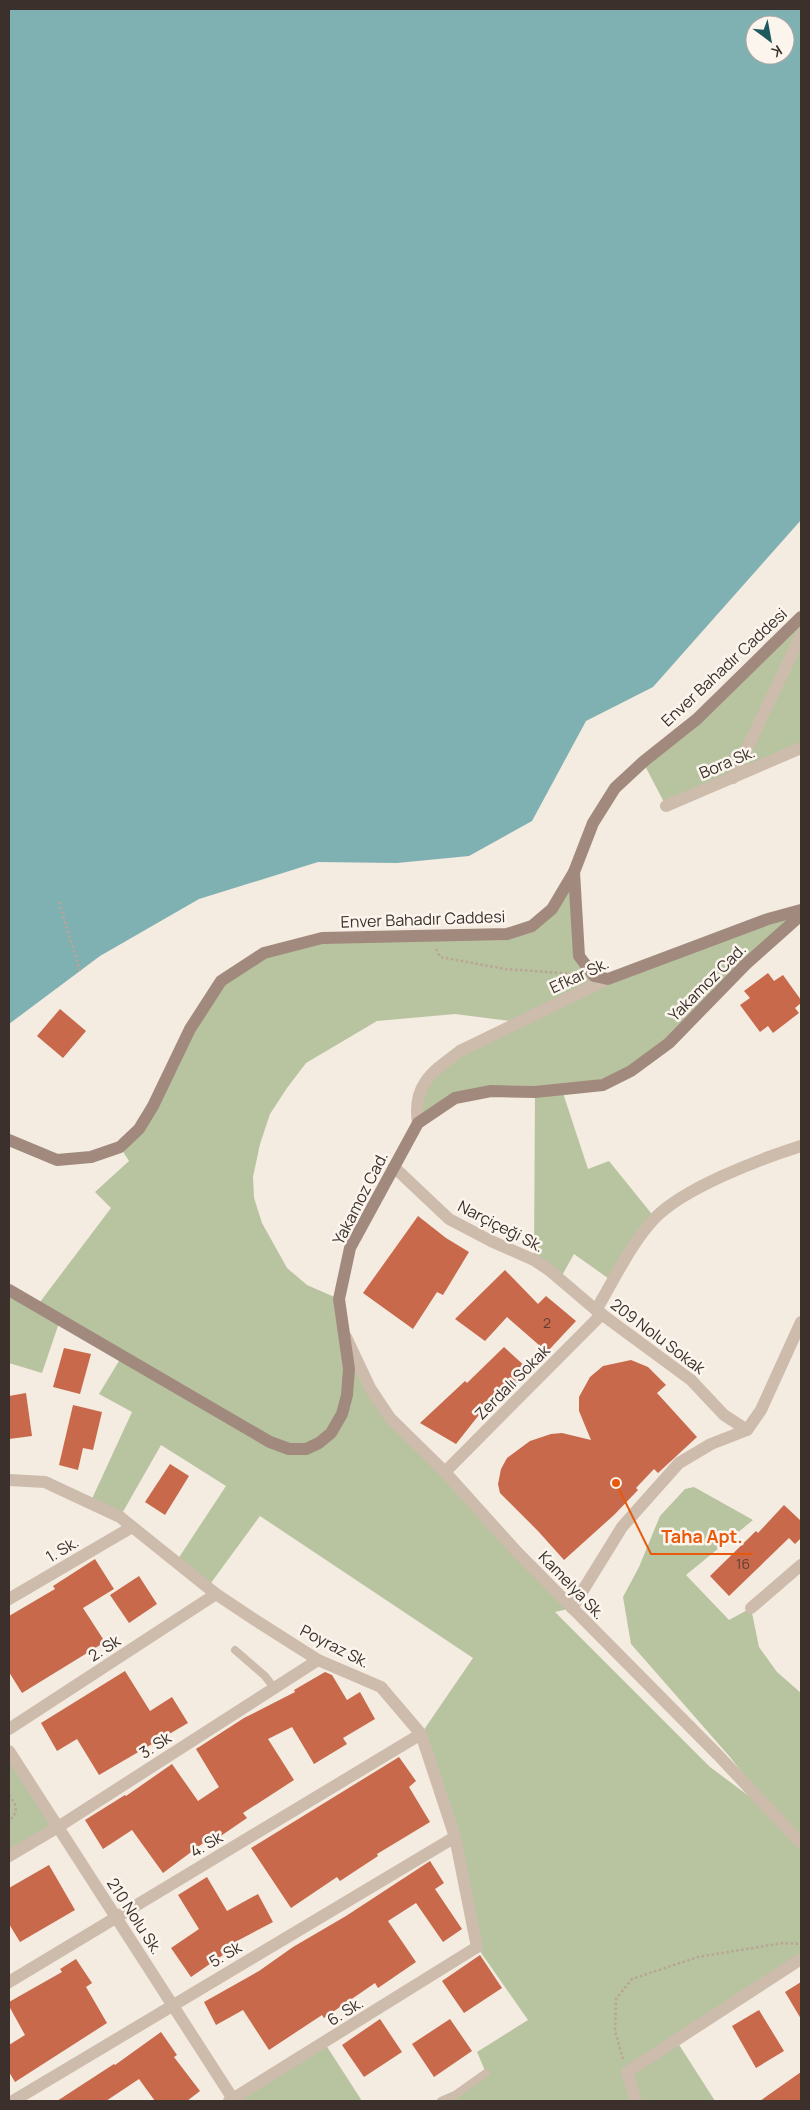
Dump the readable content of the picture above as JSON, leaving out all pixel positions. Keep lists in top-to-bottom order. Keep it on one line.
{"streets":{"street":["Enver Bahadır Caddesi","Bora Sk.","Efkar Sk.","Yakamoz Cad.","Narçiçeği Sk.","209 Nolu Sokak","Zerdalı Sokak","1. Sk.","Kamelya Sk.","Poyraz Sk.","2. Sk","3. Sk","4. Sk","210 Nolu Sk.","5. Sk","6. Sk."]},"crossings":[["Efkar Sk.","Yakamoz Cad."],["Yakamoz Cad.","Narçiçeği Sk."],["Yakamoz Cad.","Kamelya Sk."],["Narçiçeği Sk.","209 Nolu Sokak"],["Narçiçeği Sk.","Zerdalı Sokak"],["209 Nolu Sokak","Zerdalı Sokak"],["Zerdalı Sokak","Kamelya Sk."],["1. Sk.","Poyraz Sk."],["Poyraz Sk.","2. Sk"],["Poyraz Sk.","3. Sk"],["Poyraz Sk.","4. Sk"],["Poyraz Sk.","5. Sk"],["Poyraz Sk.","6. Sk."],["3. Sk","210 Nolu Sk."],["4. Sk","210 Nolu Sk."],["210 Nolu Sk.","5. Sk"],["210 Nolu Sk.","6. Sk."]],"places":["Taha Apt."],"house_numbers":["2","16"],"north":"bottom right"}
